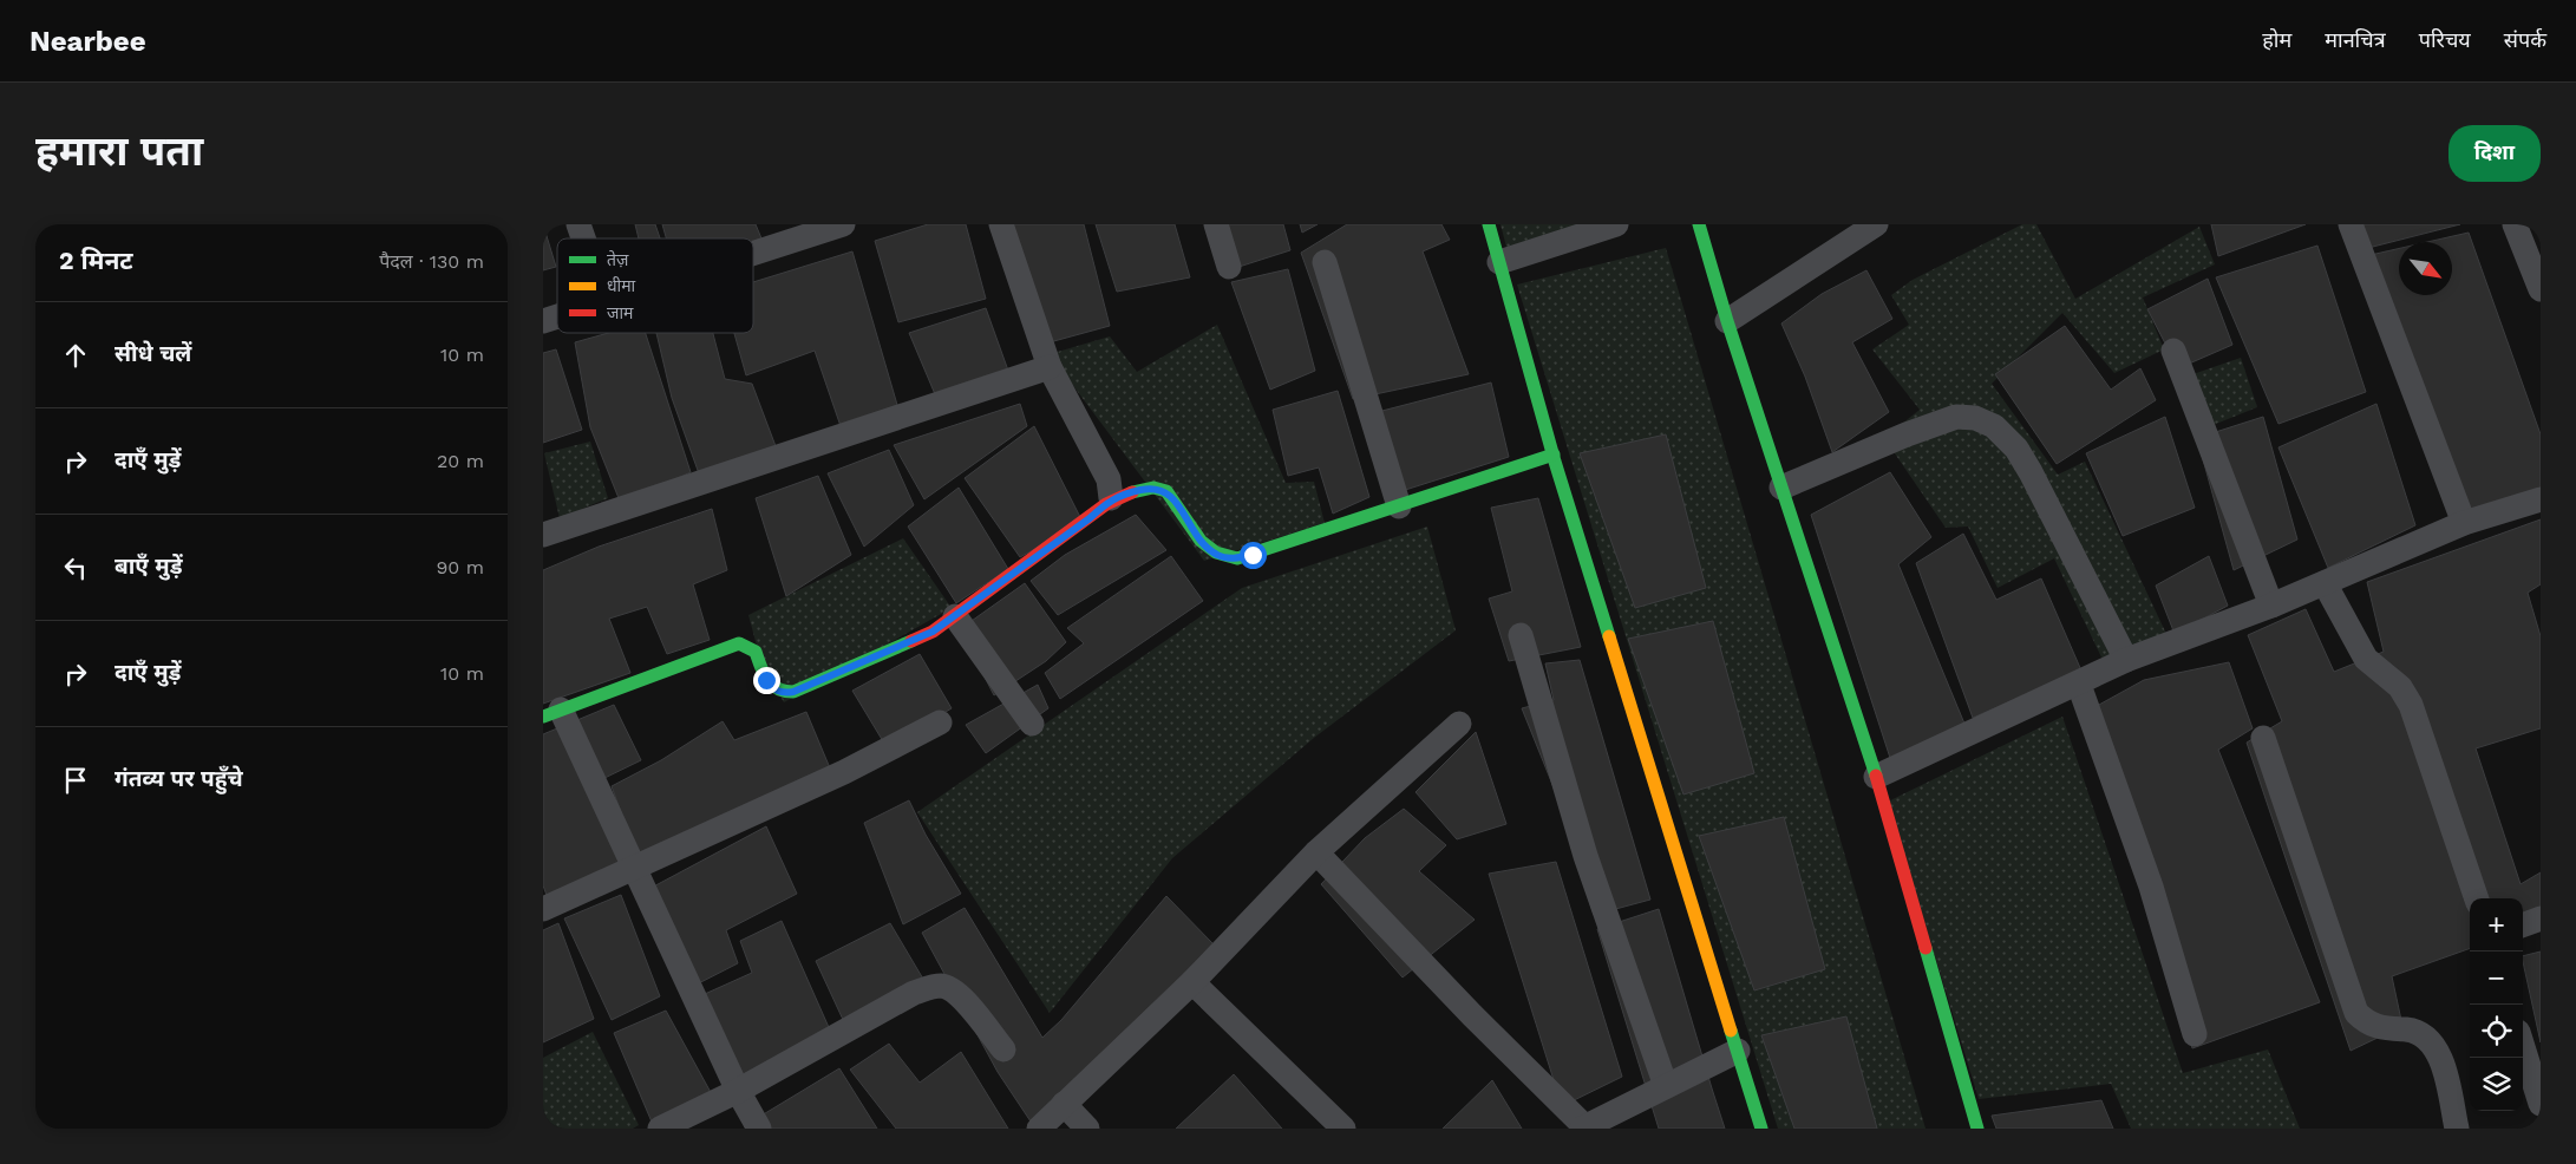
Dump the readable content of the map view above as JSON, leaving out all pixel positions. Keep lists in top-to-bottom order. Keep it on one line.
{"legend":["तेज़","धीमा","जाम"],"north":"bottom right","page":{"header":"Nearbee","nav":["होम","मानचित्र","परिचय","संपर्क"],"buttons":"दिशा","title":"हमारा पता","heading":["2 मिनट","पैदल · 130 m"],"list":[["सीधे चलें","10 m"],["दाएँ मुड़ें","20 m"],["बाएँ मुड़ें","90 m"],["दाएँ मुड़ें","10 m"],"गंतव्य पर पहुँचे"],"map_buttons":["+","−"]}}
